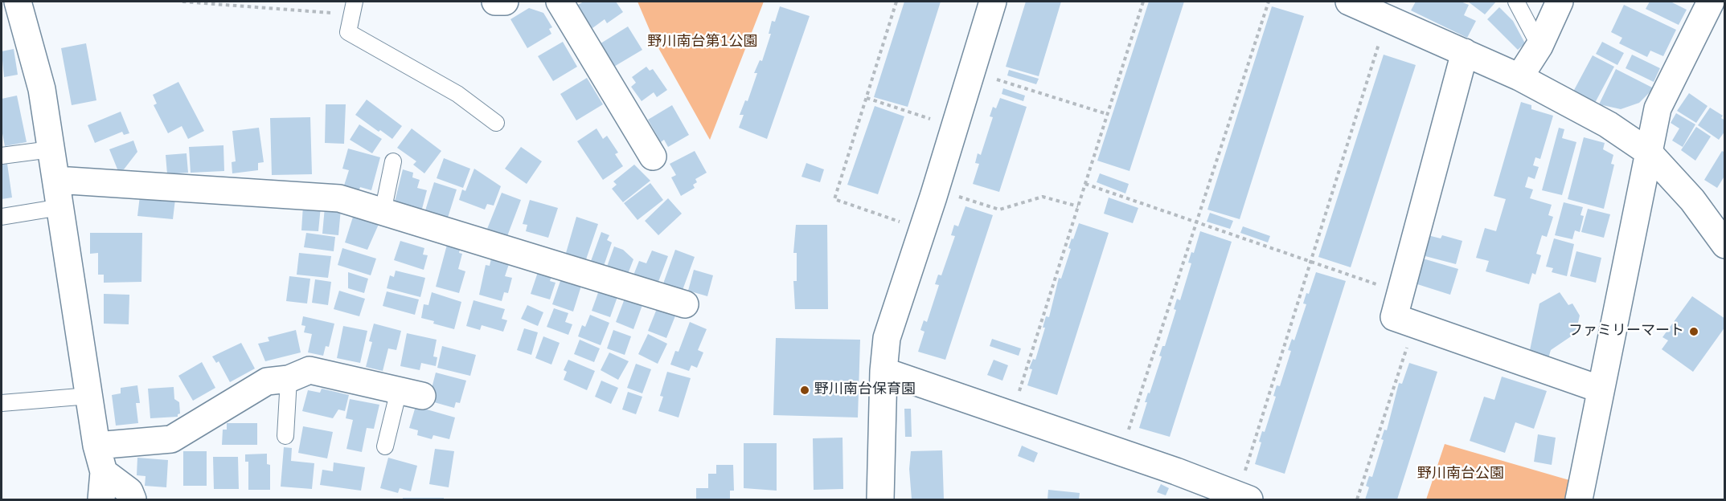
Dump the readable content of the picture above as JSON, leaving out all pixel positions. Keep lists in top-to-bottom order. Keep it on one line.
{"parks":["野川南台第1公園","野川南台公園"],"places":["ファミリーマート","野川南台保育園"]}
